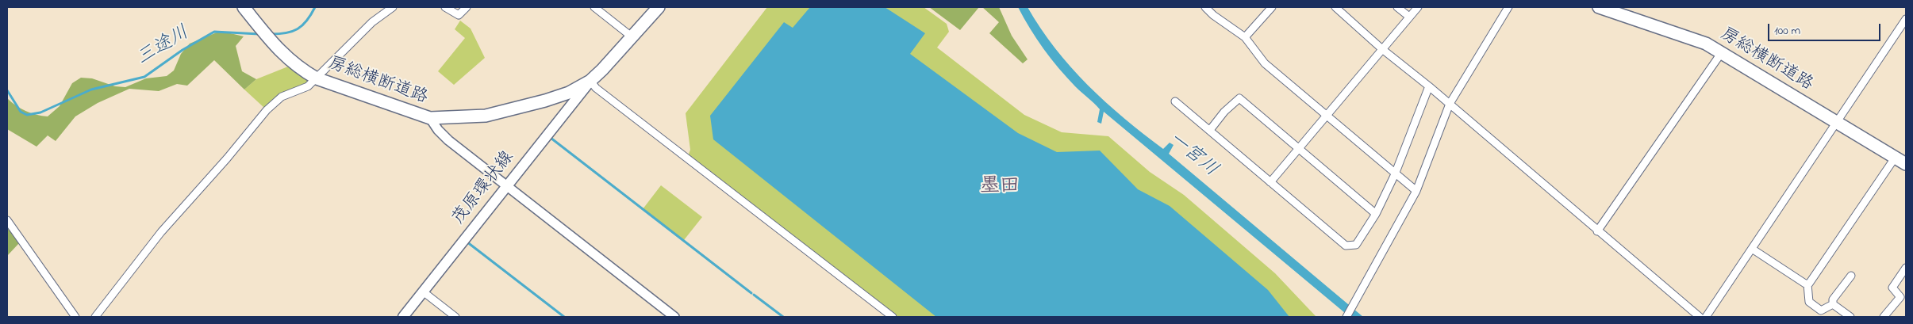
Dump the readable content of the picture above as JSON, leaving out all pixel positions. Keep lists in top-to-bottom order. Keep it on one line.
{"streets":{"highway":["房総横断道路"],"main road":["茂原環状線"]},"crossings":[["房総横断道路","茂原環状線"]],"districts":["墨田"],"water":["三途川","一宮川"],"scale_bar":"100 m"}
